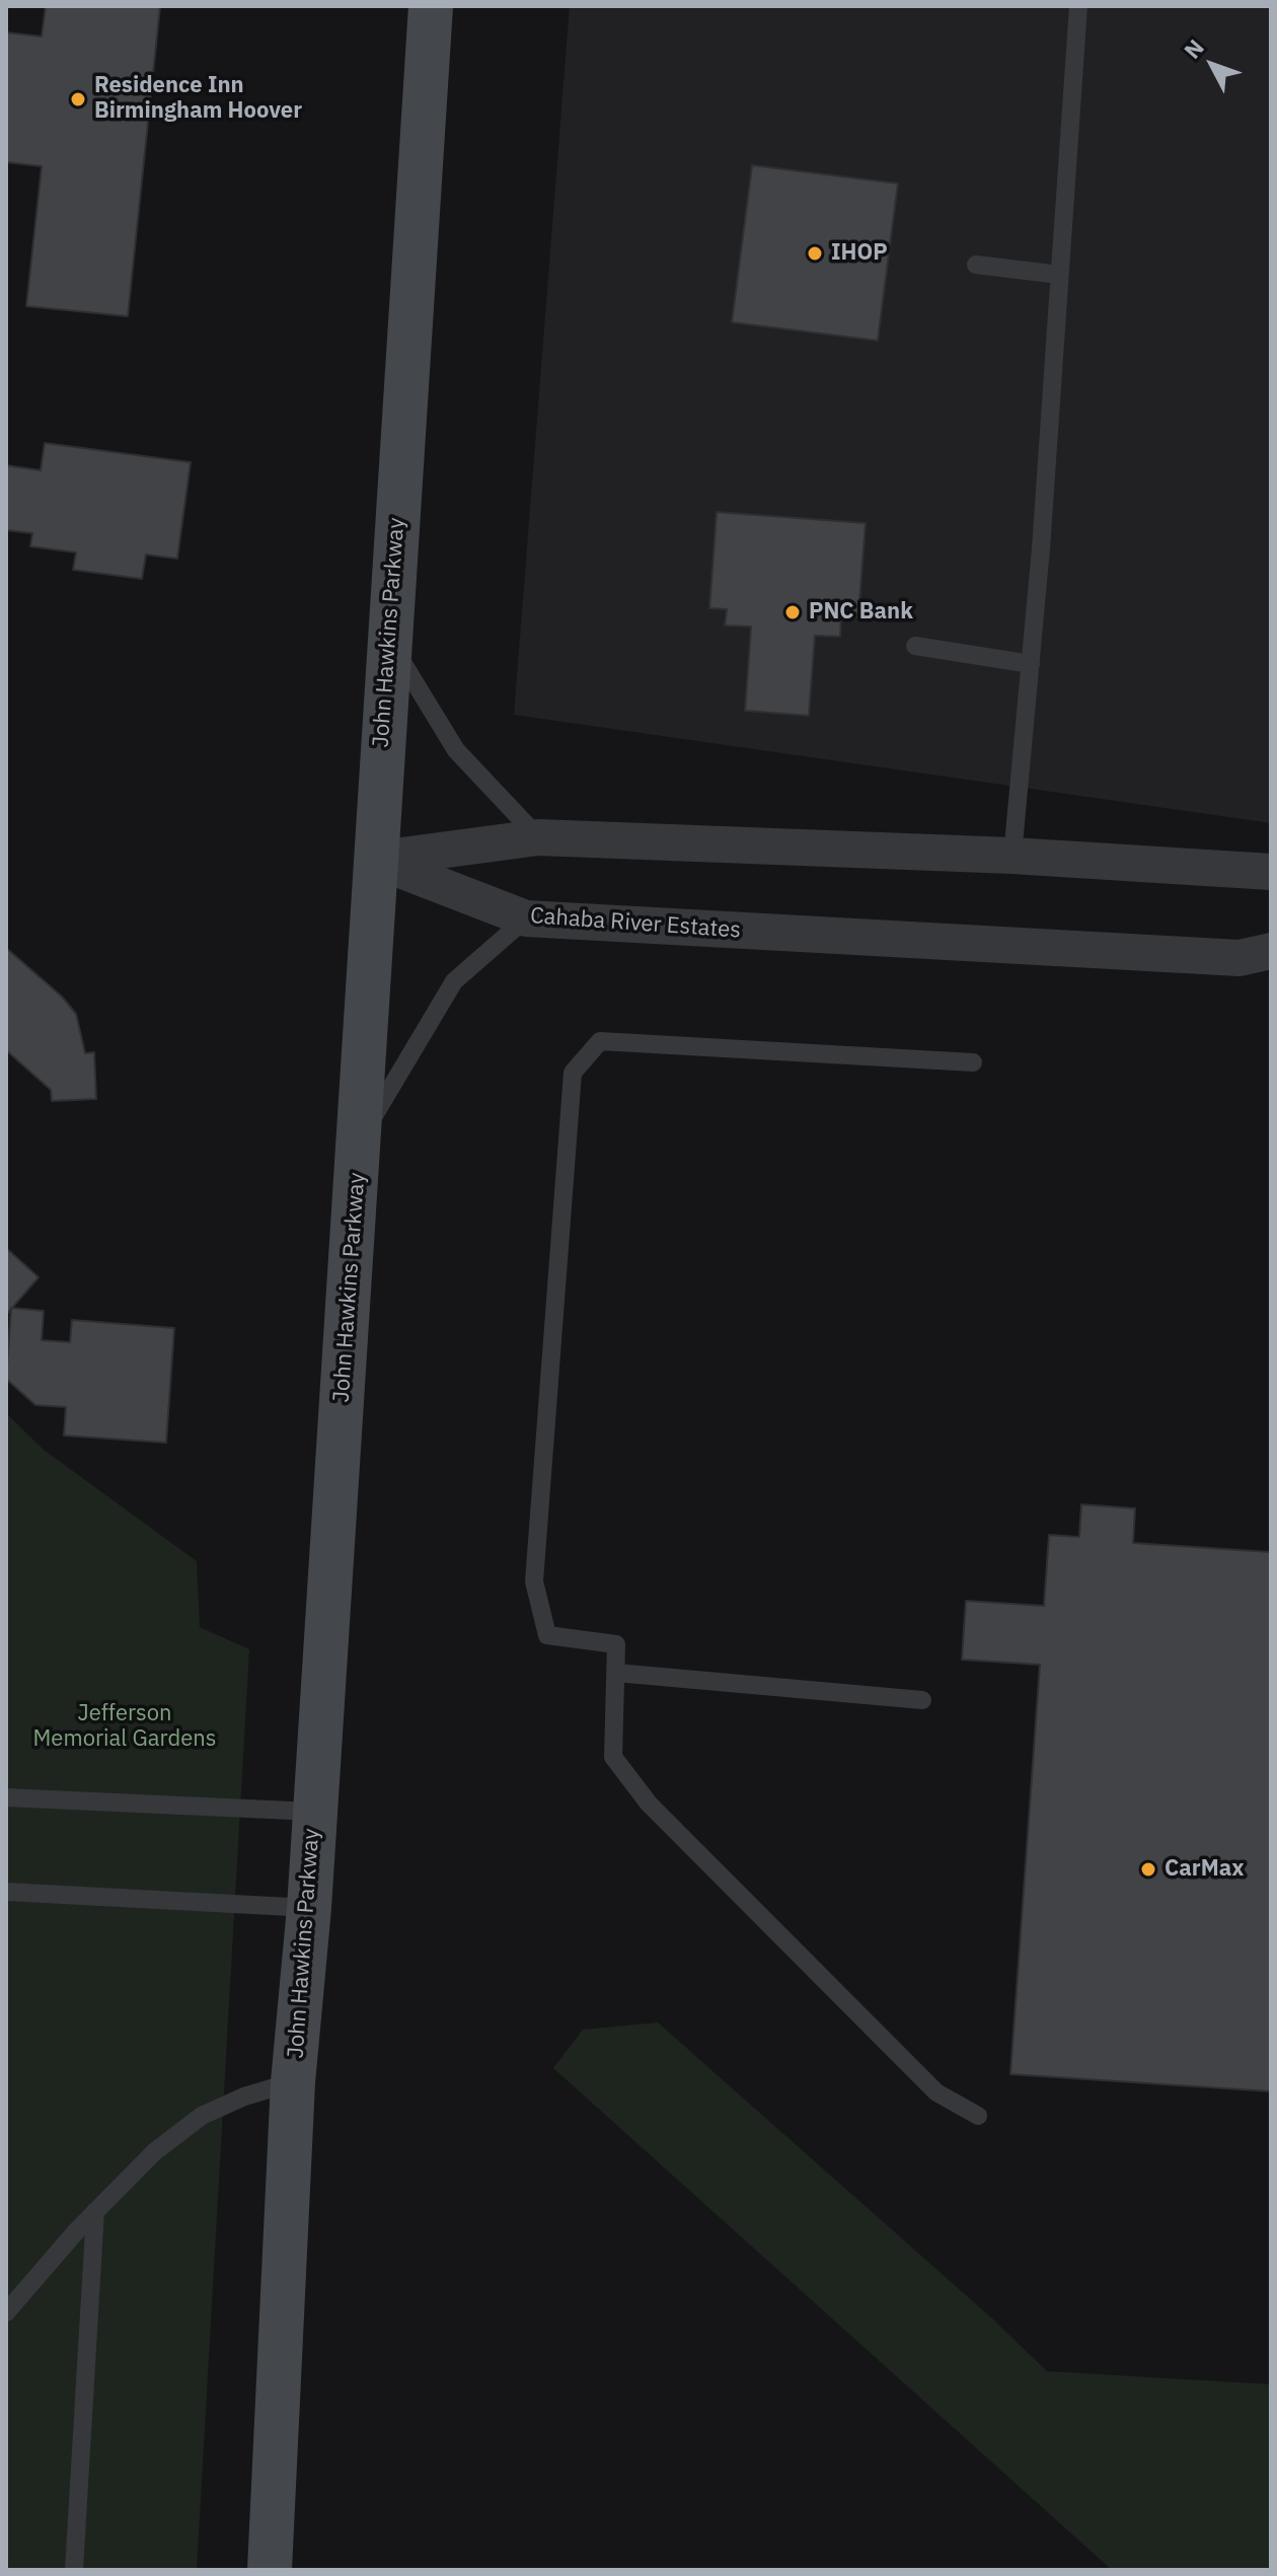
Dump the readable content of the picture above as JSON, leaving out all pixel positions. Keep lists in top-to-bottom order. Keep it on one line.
{"streets":{"main road":["John Hawkins Parkway"],"street":["Cahaba River Estates"]},"crossings":[["John Hawkins Parkway","Cahaba River Estates"]],"parks":["Jefferson Memorial Gardens"],"places":["Residence Inn Birmingham Hoover","IHOP","PNC Bank","CarMax"],"north":"top left"}
